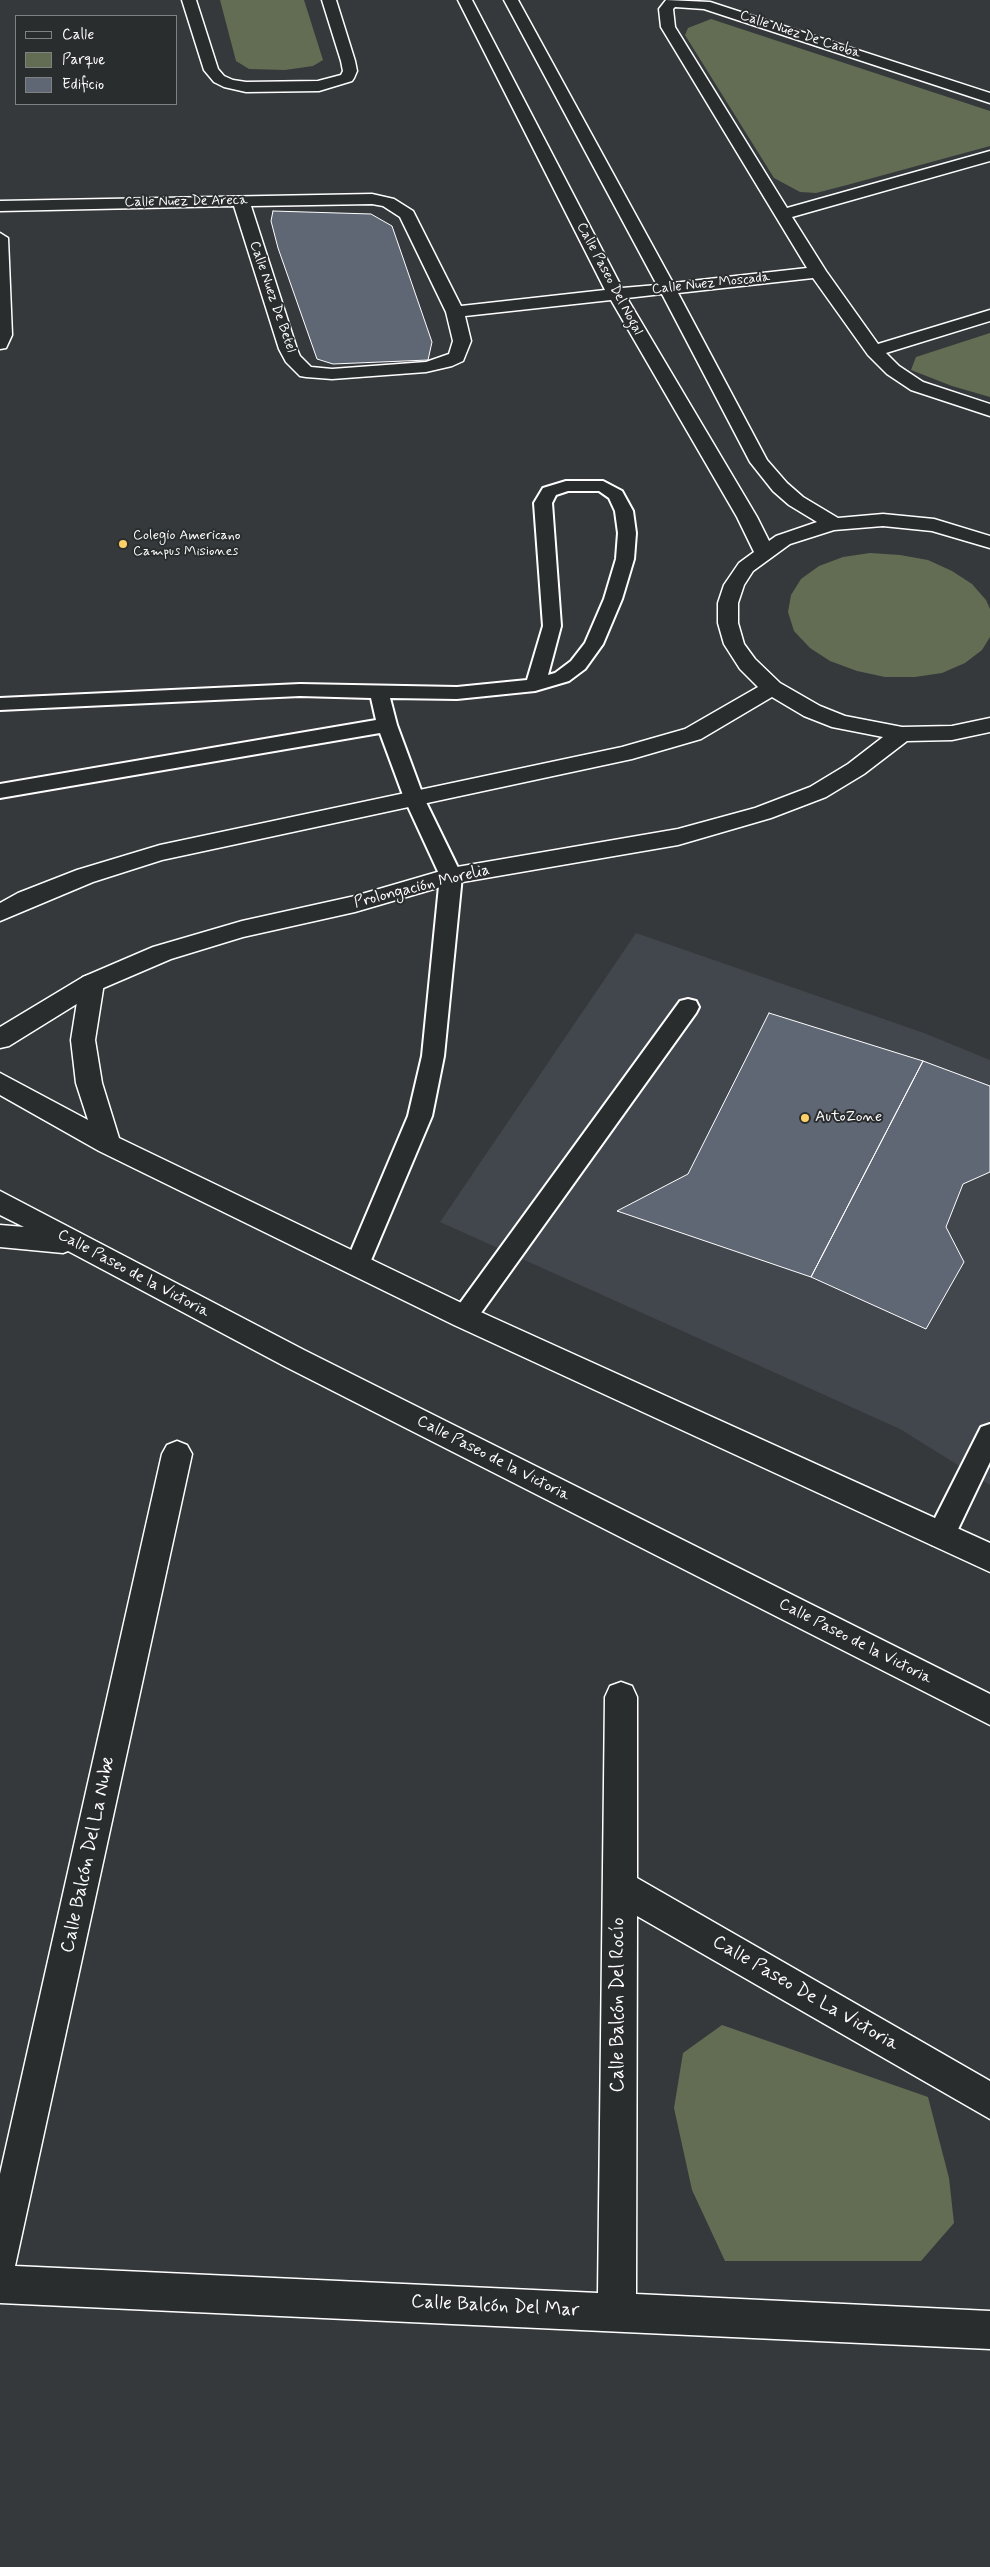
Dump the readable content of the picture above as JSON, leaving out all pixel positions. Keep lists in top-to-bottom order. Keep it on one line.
{"streets":{"street":["Calle Nuez De Caoba","Calle Nuez De Areca","Calle Paseo Del Nogal","Calle Nuez Moscada","Calle Nuez De Betel","Prolongación Morelia","Calle Paseo de la Victoria","Calle Balcón Del La Nube","Calle Paseo De La Victoria","Calle Balcón Del Rocío","Calle Balcón Del Mar"]},"crossings":[["Calle Nuez De Caoba","Calle Nuez Moscada"],["Calle Nuez De Areca","Calle Nuez De Betel"],["Calle Paseo Del Nogal","Calle Nuez Moscada"],["Calle Nuez Moscada","Calle Nuez De Betel"],["Calle Paseo De La Victoria","Calle Balcón Del Rocío"],["Calle Balcón Del Rocío","Calle Balcón Del Mar"]],"places":["Colegio Americano Campus Misiones","AutoZone"],"legend":["Calle","Parque","Edificio"]}
